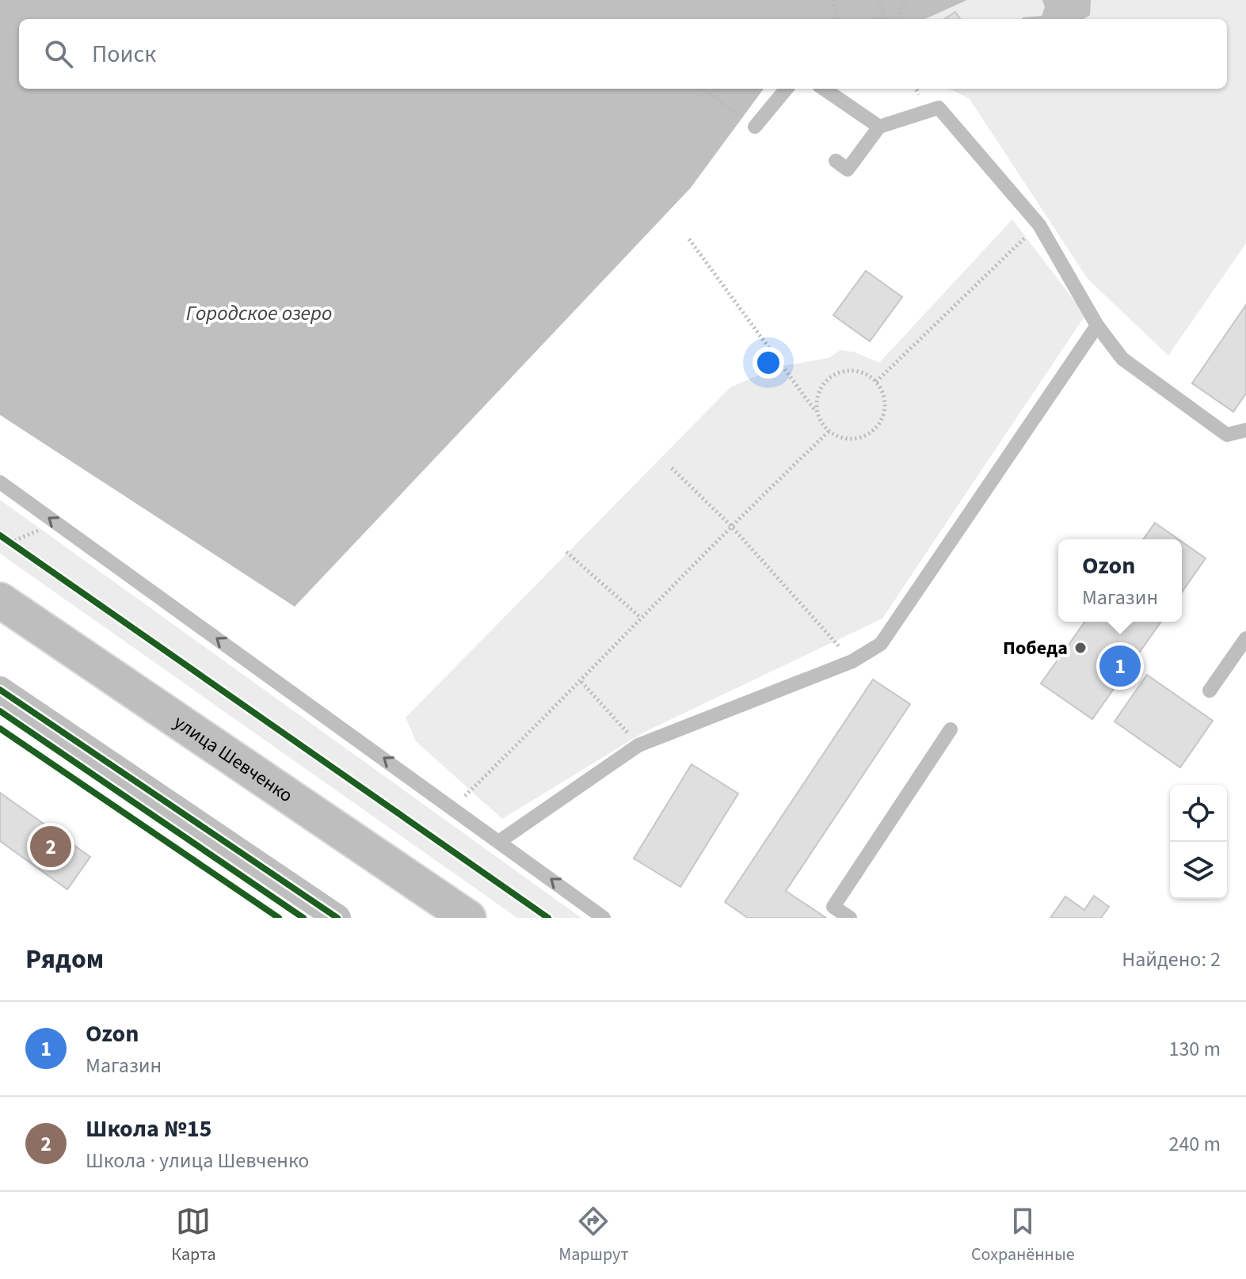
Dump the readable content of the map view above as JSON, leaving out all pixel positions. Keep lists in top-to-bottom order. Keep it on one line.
{"streets":{"main road":["улица Шевченко"]},"water":["Городское озеро"],"places":["Победа"],"page":{"search":"Поиск","popup":["Ozon","Магазин"],"pins":["1","2"],"heading":["Рядом","Найдено: 2"],"list":[{"mark":"1","name":"Ozon","note":"Магазин","value":"130 m"},{"mark":"2","name":"Школа №15","note":"Школа · улица Шевченко","value":"240 m"}],"nav":["Карта","Маршрут","Сохранённые"]}}
